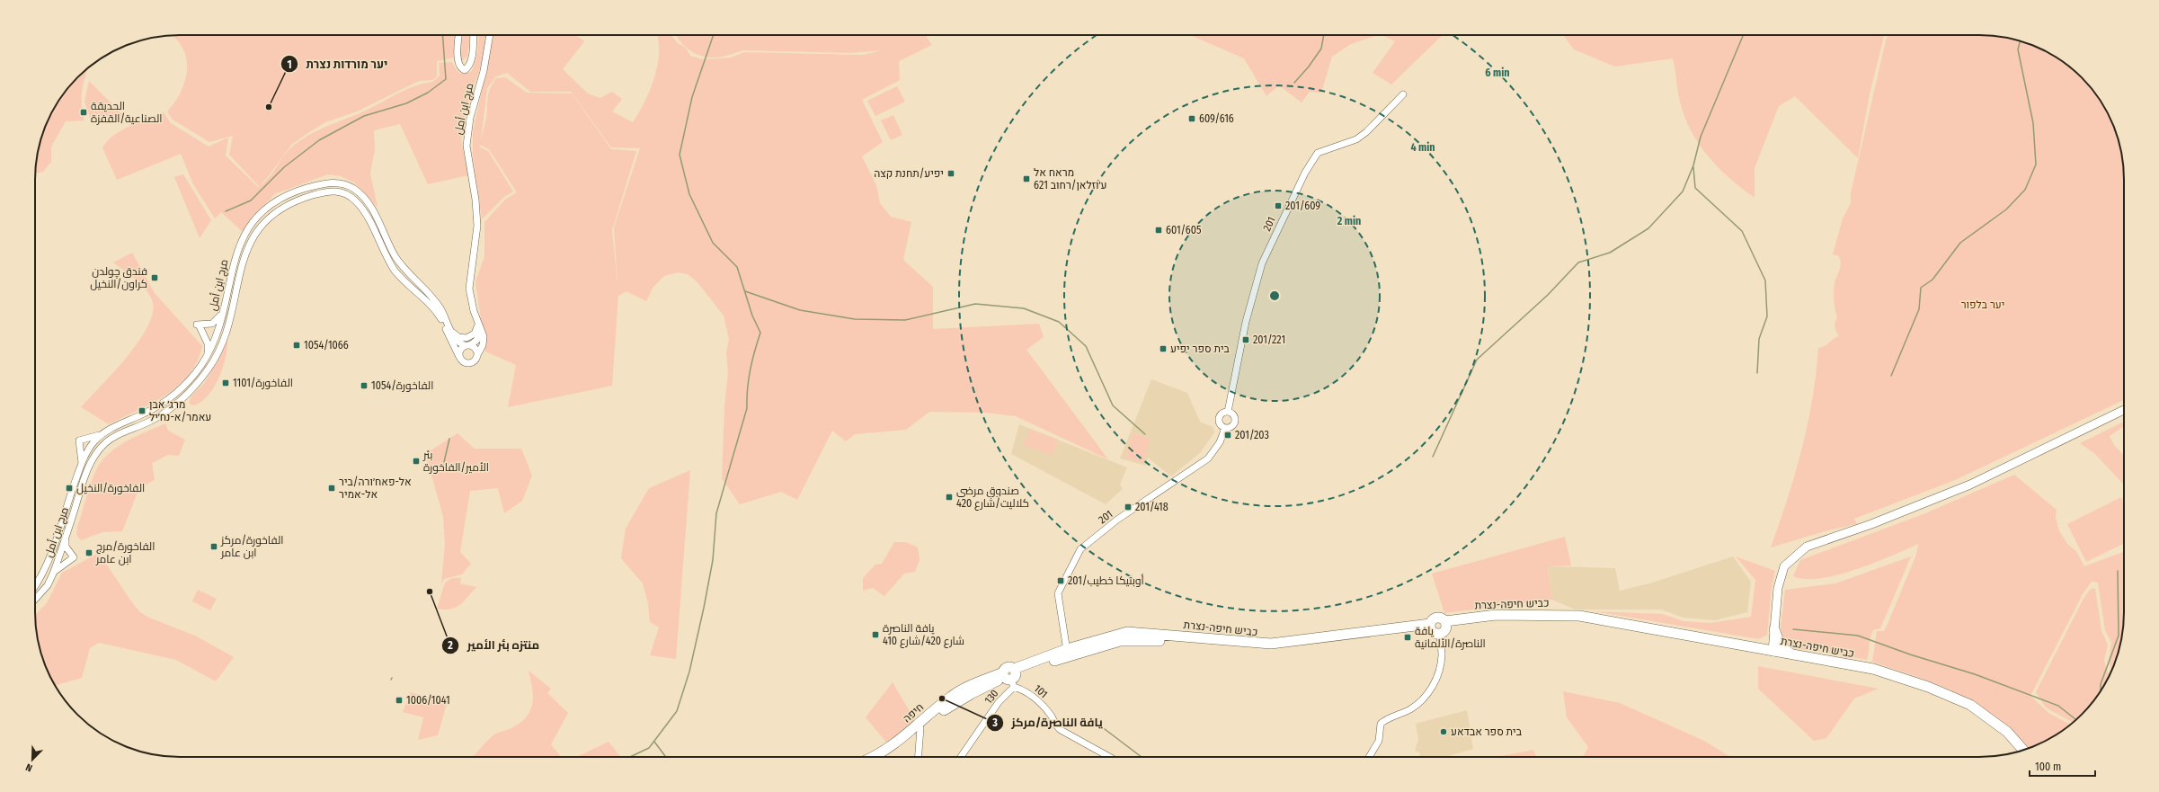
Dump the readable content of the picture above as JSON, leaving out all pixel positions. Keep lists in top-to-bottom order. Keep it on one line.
{"streets":{"highway":["כביש חיפה-נצרת","חיפה"],"street":["مرج ابن أمل","201","101","130"]},"crossings":[["201","כביש חיפה-נצרת"],["כביש חיפה-נצרת","101"],["כביש חיפה-נצרת","130"],["כביש חיפה-נצרת","חיפה"],["101","130"],["101","חיפה"],["130","חיפה"]],"parks":["יער בלפור"],"places":{"other":["יער מורדות נצרת","منتزه بئر الأمير","يافة الناصرة/مركز","בית ספר אבדאע"],"transit":["الحديقة الصناعية/القفزة","609/616","יפיע/תחנת קצה","מראח אל ע׳וזלאן/רחוב 621","201/609","601/605","فندق چولدن كراون/النخيل","201/221","1054/1066","בית ספר יפיע","الفاخورة/1101","الفاخورة/1054","מרג׳ אבן עאמר/א-נח׳יל","201/203","بئر الأمير/الفاخورة","الفاخورة/النخيل","אל-פאח׳ורה/ביר אל-אמיר","صندوق مرضى كلاليت/شارع 420","201/418","الفاخورة/مركز ابن عامر","الفاخورة/مرج ابن عامر","أوبتيكا خطيب/201","يافة الناصرة شارع 420/شارع 410","يافة الناصرة/الألمانية","1006/1041"]},"scale_bar":"100 m","north":"bottom left","rings":["6 min","4 min","2 min"]}
